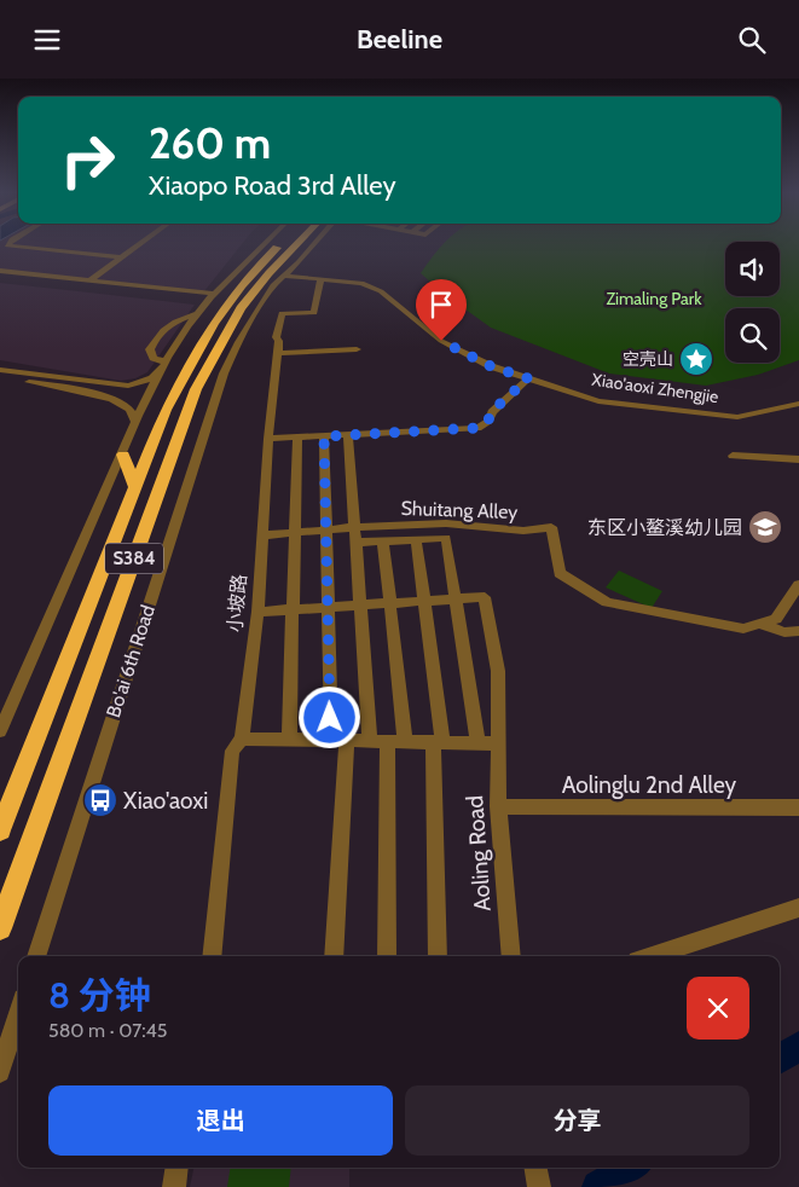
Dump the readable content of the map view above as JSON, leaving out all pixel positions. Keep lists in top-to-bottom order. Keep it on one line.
{"streets":{"highway":["S384","Bo'ai 6th Road"],"street":["Xiao'aoxi Zhengjie","Shuitang Alley","小坡路","Aolinglu 2nd Alley","Aoling Road"]},"crossings":[["Xiao'aoxi Zhengjie","小坡路"],["Xiao'aoxi Zhengjie","Bo'ai 6th Road"],["Shuitang Alley","小坡路"],["Aolinglu 2nd Alley","Aoling Road"]],"parks":["Zimaling Park"],"places":{"place":["空壳山"],"school or university":["东区小鳌溪幼儿园"],"bus stop":["Xiao'aoxi"]},"page":{"header":"Beeline","turn":["260 m","Xiaopo Road 3rd Alley"],"heading":["8 分钟","580 m · 07:45"],"buttons":["退出","分享"]}}
